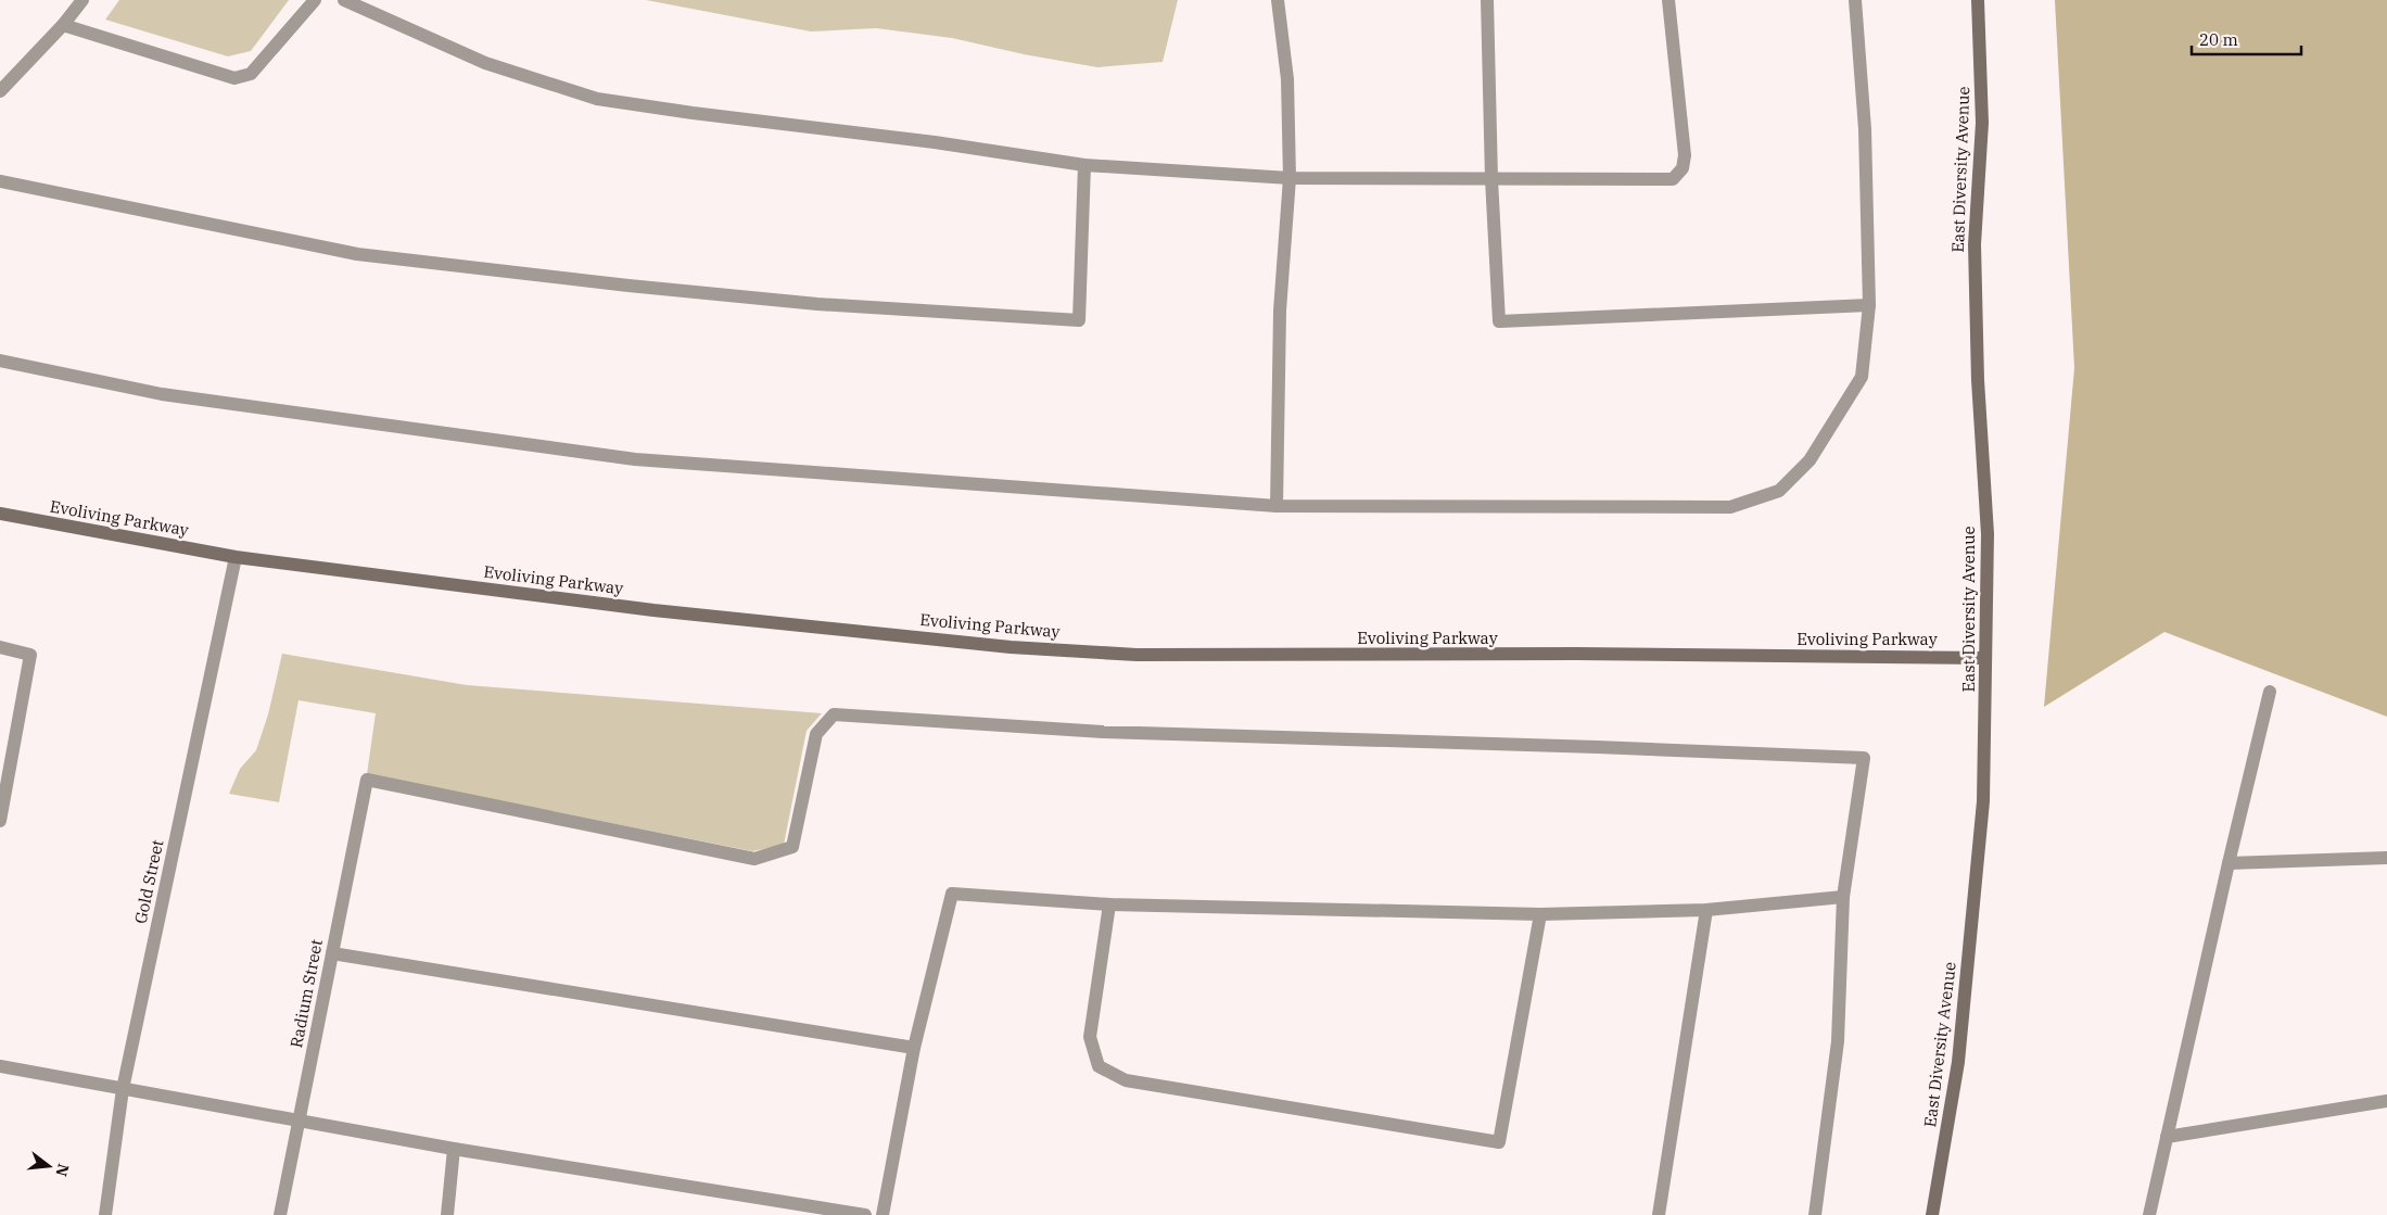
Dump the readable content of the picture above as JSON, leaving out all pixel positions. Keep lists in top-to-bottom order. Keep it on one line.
{"streets":{"street":["East Diversity Avenue","Evoliving Parkway","Gold Street","Radium Street"]},"crossings":[["East Diversity Avenue","Evoliving Parkway"],["Evoliving Parkway","Gold Street"]],"scale_bar":"20 m","north":"right"}
